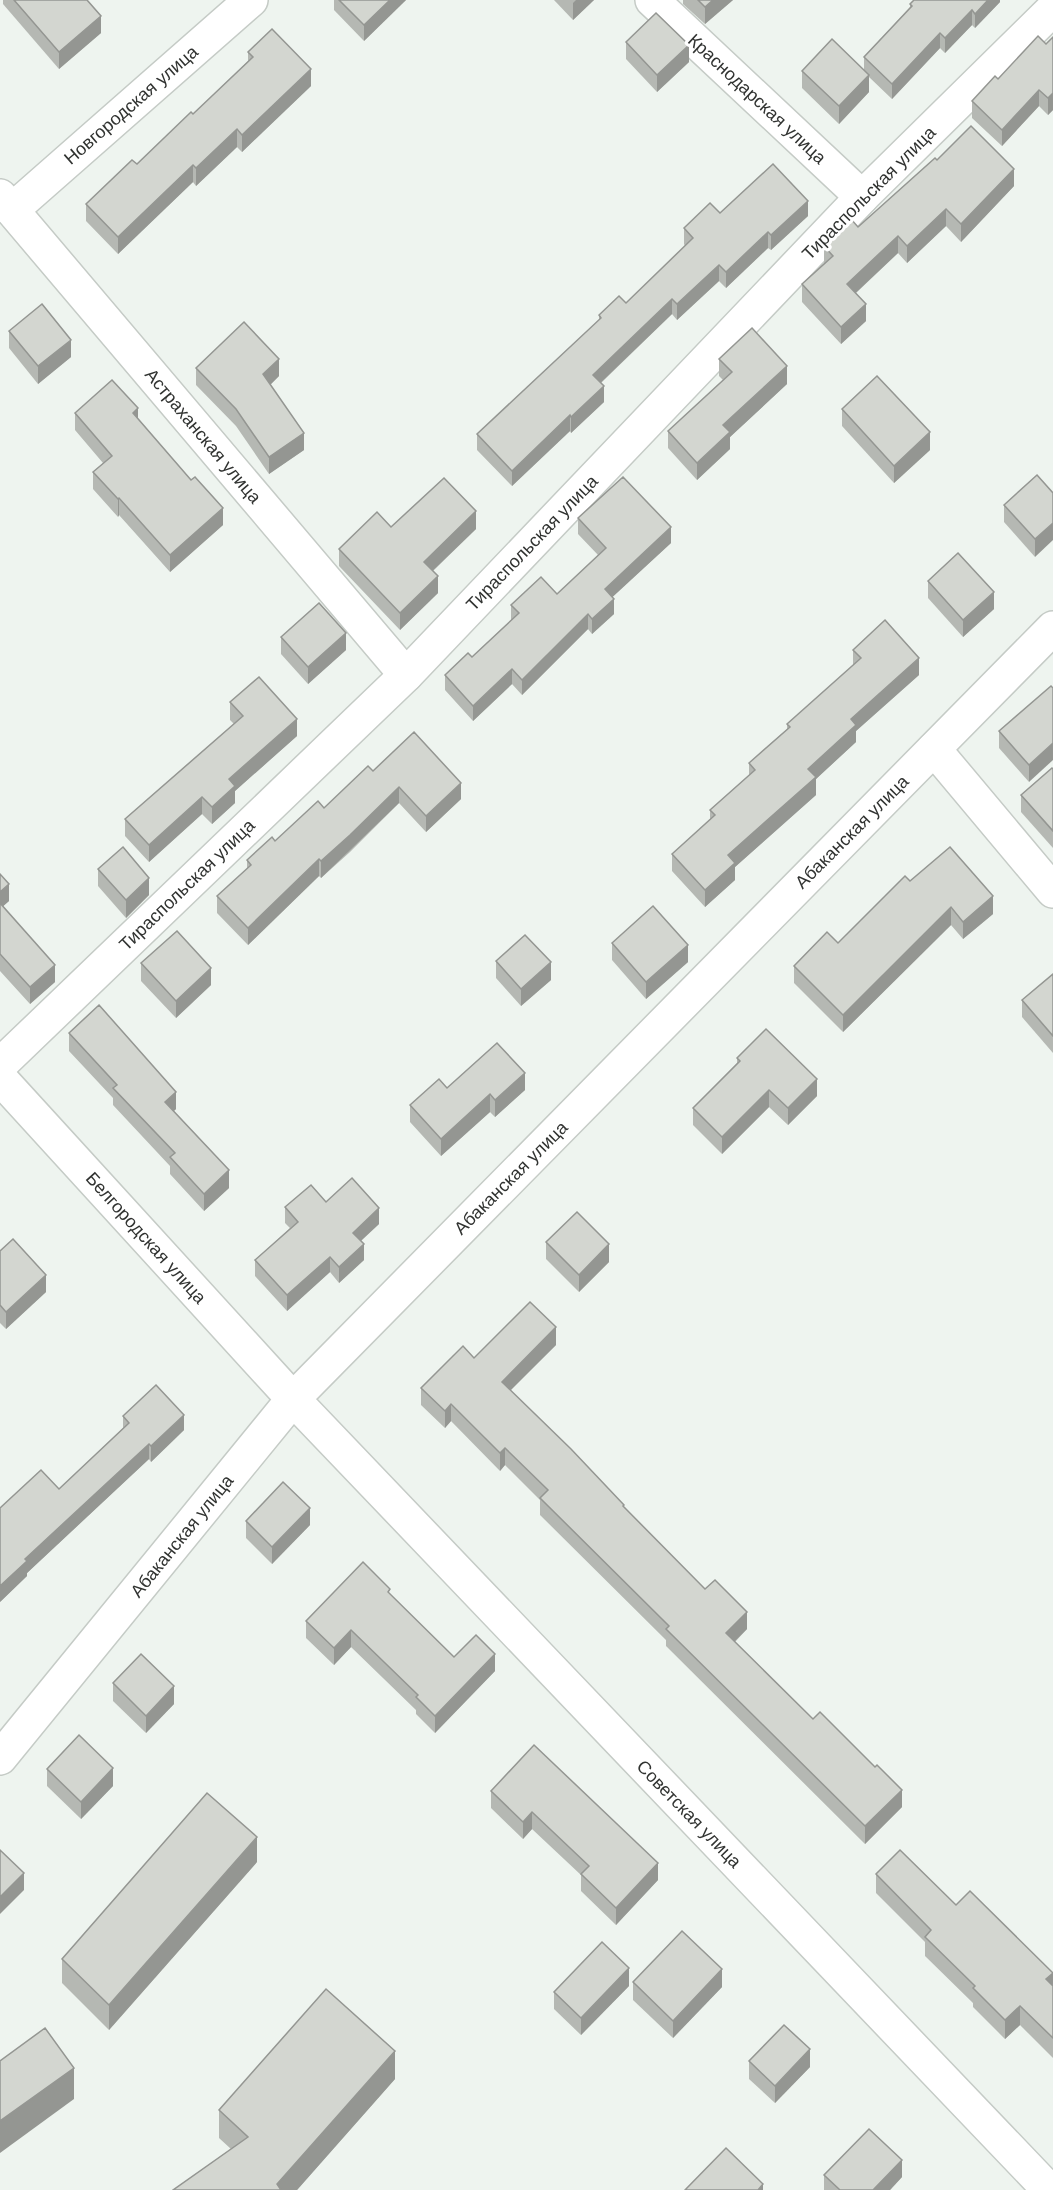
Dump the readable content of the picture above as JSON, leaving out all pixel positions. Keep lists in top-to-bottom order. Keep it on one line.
{"streets":{"street":["Краснодарская улица","Новгородская улица","Тираспольская улица","Астраханская улица","Абаканская улица","Белгородская улица","Советская улица"]},"crossings":[["Краснодарская улица","Тираспольская улица"],["Новгородская улица","Астраханская улица"],["Тираспольская улица","Астраханская улица"],["Абаканская улица","Белгородская улица"],["Белгородская улица","Советская улица"]]}
